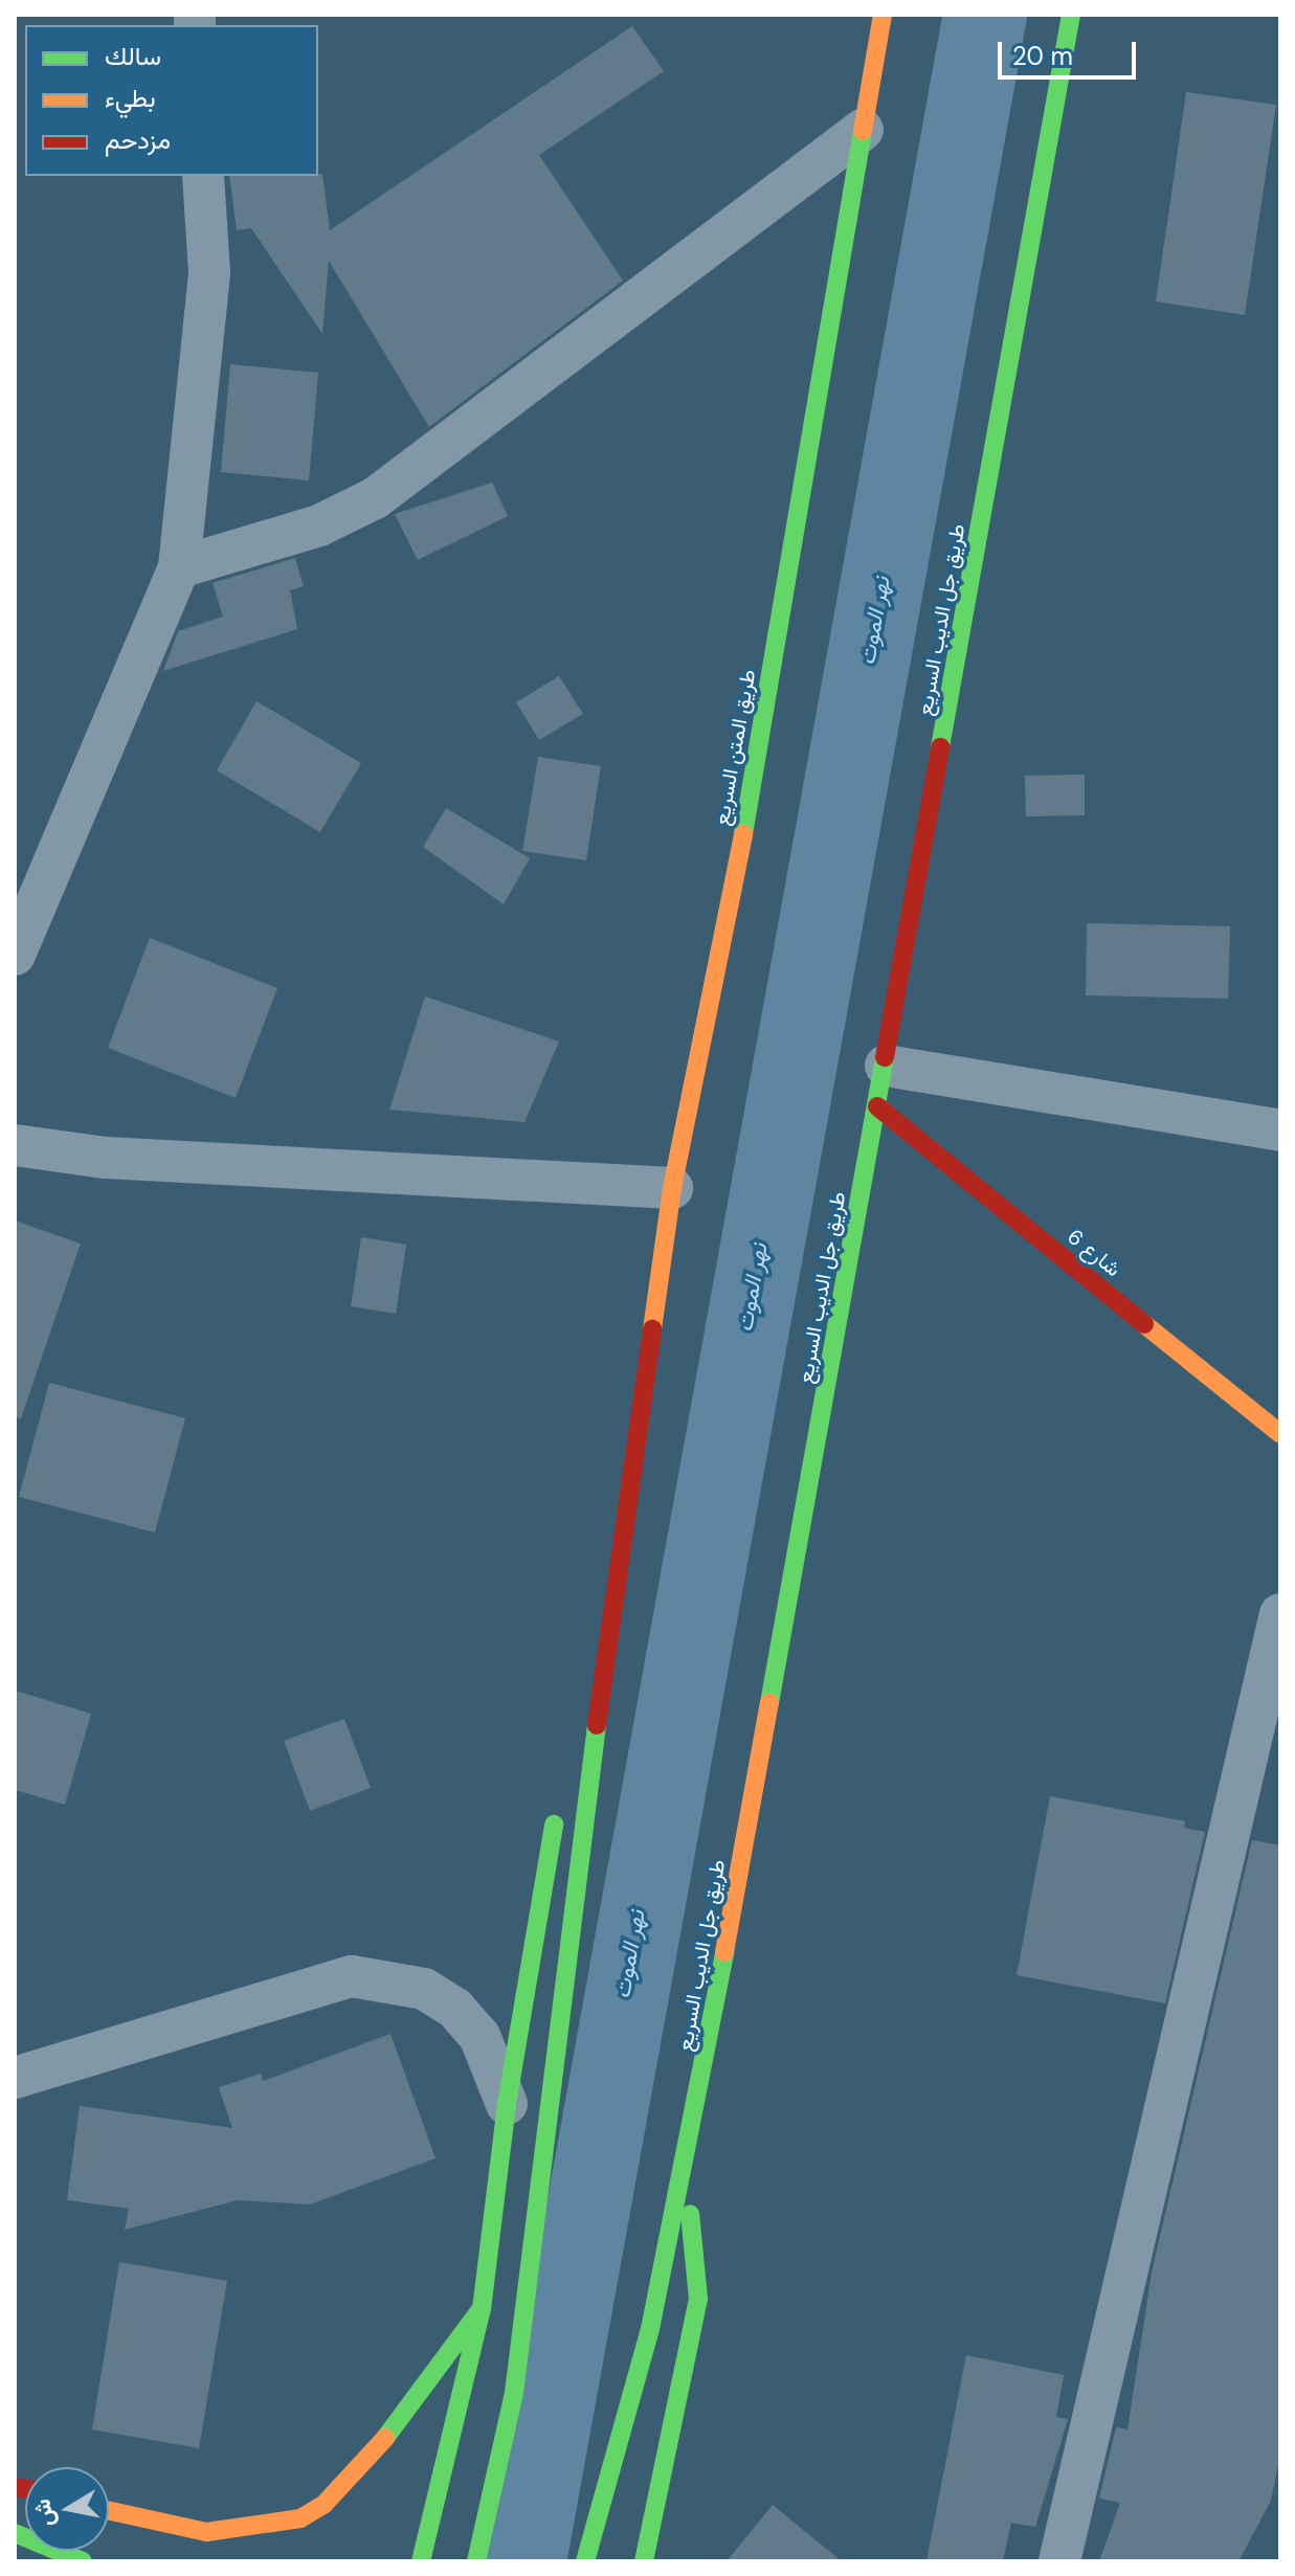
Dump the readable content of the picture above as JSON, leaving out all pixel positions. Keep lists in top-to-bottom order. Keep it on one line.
{"streets":{"main road":["طريق جل الديب السريع","طريق المتن السريع","شارع 6"]},"crossings":[["طريق جل الديب السريع","شارع 6"]],"water":["نهر الموت"],"legend":["سالك","بطيء","مزدحم"],"scale_bar":"20 m","north":"left"}
